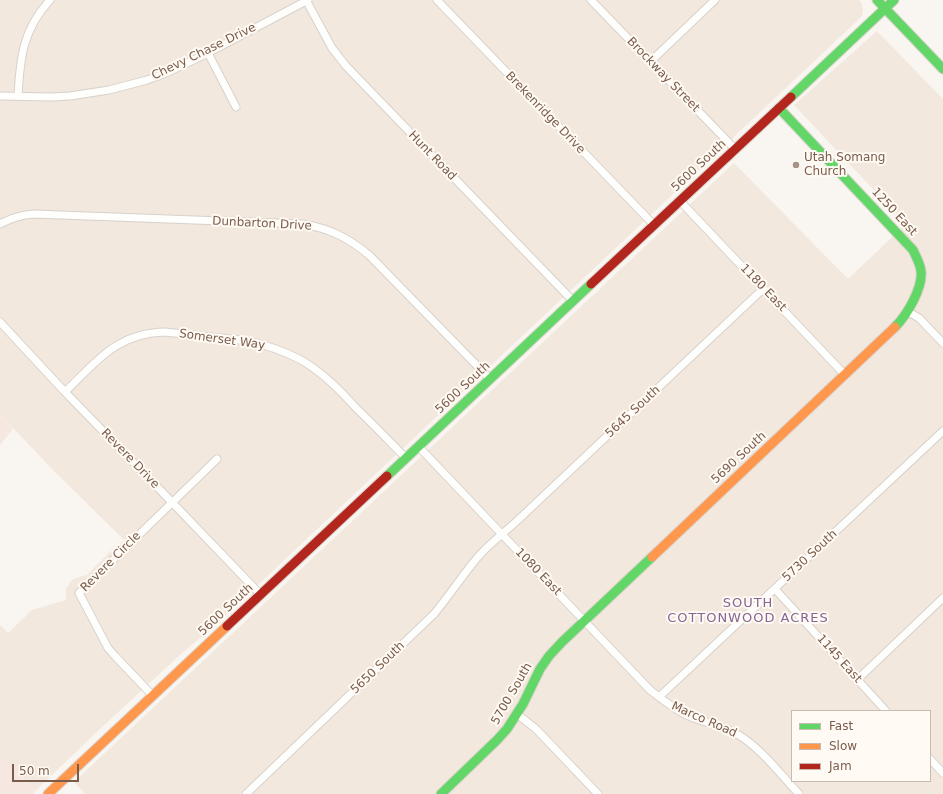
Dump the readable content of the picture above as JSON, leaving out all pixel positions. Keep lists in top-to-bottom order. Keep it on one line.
{"streets":{"main road":["5600 South","1250 East","5690 South","5700 South"],"street":["Chevy Chase Drive","Brockway Street","Brekenridge Drive","Hunt Road","Dunbarton Drive","1180 East","Somerset Way","5645 South","Revere Drive","5730 South","Revere Circle","1080 East","1145 East","5650 South","Marco Road"]},"crossings":[["Chevy Chase Drive","Hunt Road"],["Brockway Street","5600 South"],["Brekenridge Drive","5600 South"],["Hunt Road","5600 South"],["5600 South","1250 East"],["5600 South","Dunbarton Drive"],["5600 South","1180 East"],["5600 South","Somerset Way"],["5600 South","Revere Drive"],["5600 South","Revere Circle"],["5600 South","1080 East"],["1250 East","5690 South"],["1180 East","5645 South"],["1180 East","5690 South"],["Somerset Way","Revere Drive"],["5645 South","1080 East"],["5645 South","5650 South"],["5690 South","1080 East"],["5690 South","5700 South"],["Revere Drive","Revere Circle"],["5730 South","1080 East"],["5730 South","1145 East"],["5730 South","Marco Road"],["1080 East","5650 South"],["1080 East","5700 South"],["1080 East","Marco Road"]],"districts":["SOUTH COTTONWOOD ACRES"],"places":["Utah Somang Church"],"legend":["Fast","Slow","Jam"],"scale_bar":"50 m"}
